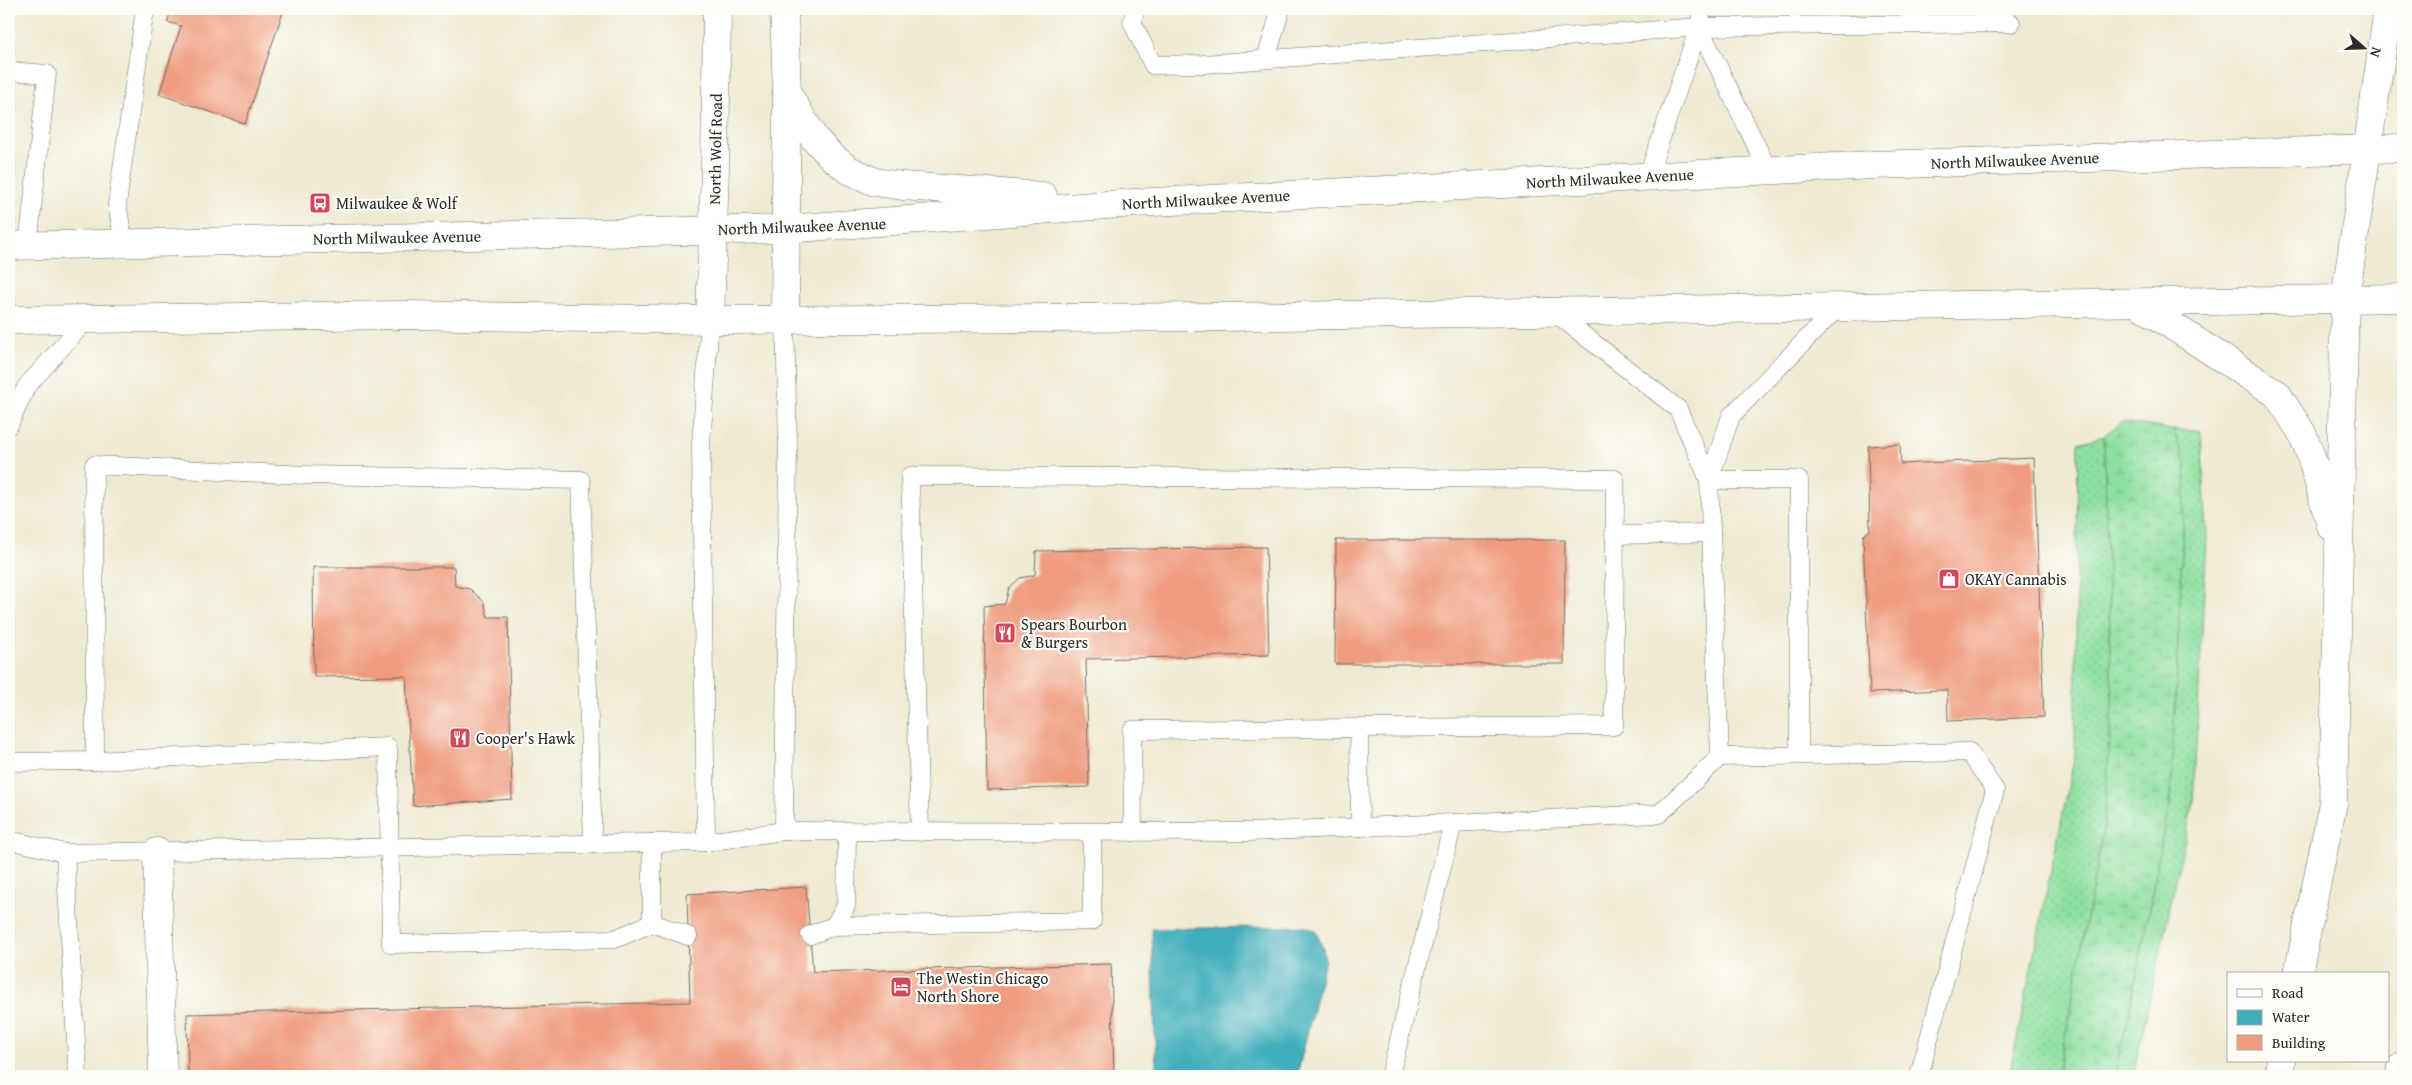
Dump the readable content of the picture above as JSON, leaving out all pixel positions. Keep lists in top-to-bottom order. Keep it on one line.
{"streets":{"main road":["North Wolf Road","North Milwaukee Avenue"]},"crossings":[["North Wolf Road","North Milwaukee Avenue"]],"places":{"bus stop":["Milwaukee & Wolf"],"shop":["OKAY Cannabis"],"restaurant":["Spears Bourbon & Burgers","Cooper's Hawk"],"hotel":["The Westin Chicago North Shore"]},"legend":["Road","Water","Building"],"north":"right"}
